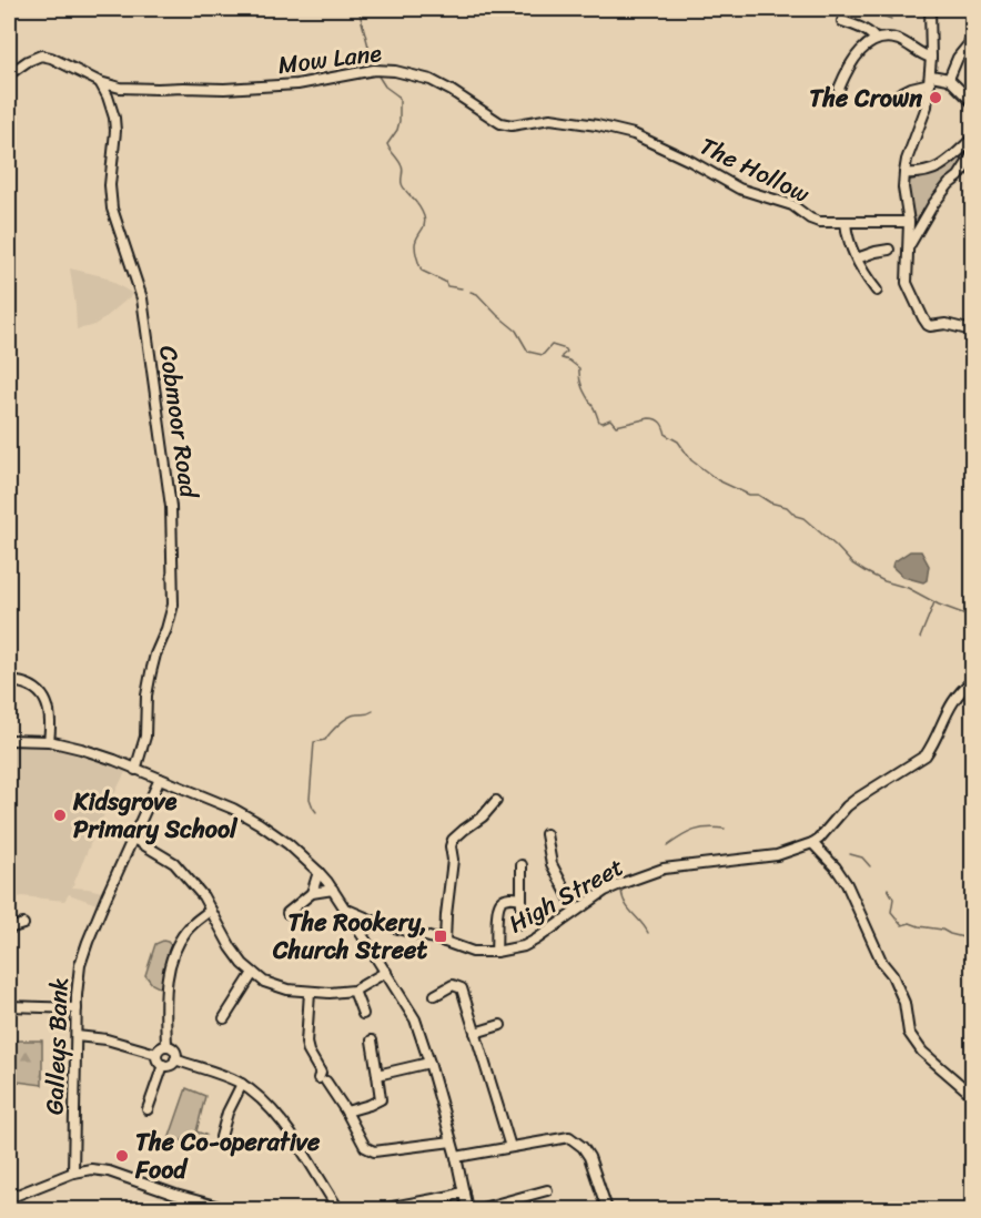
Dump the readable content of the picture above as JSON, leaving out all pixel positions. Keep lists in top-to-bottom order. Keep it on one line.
{"streets":{"street":["Mow Lane","The Hollow","Cobmoor Road","High Street","Galleys Bank"]},"crossings":[["Mow Lane","The Hollow"],["Mow Lane","Cobmoor Road"]],"places":{"other":["The Crown","Kidsgrove Primary School","The Co-operative Food"],"transit":["The Rookery, Church Street"]}}
